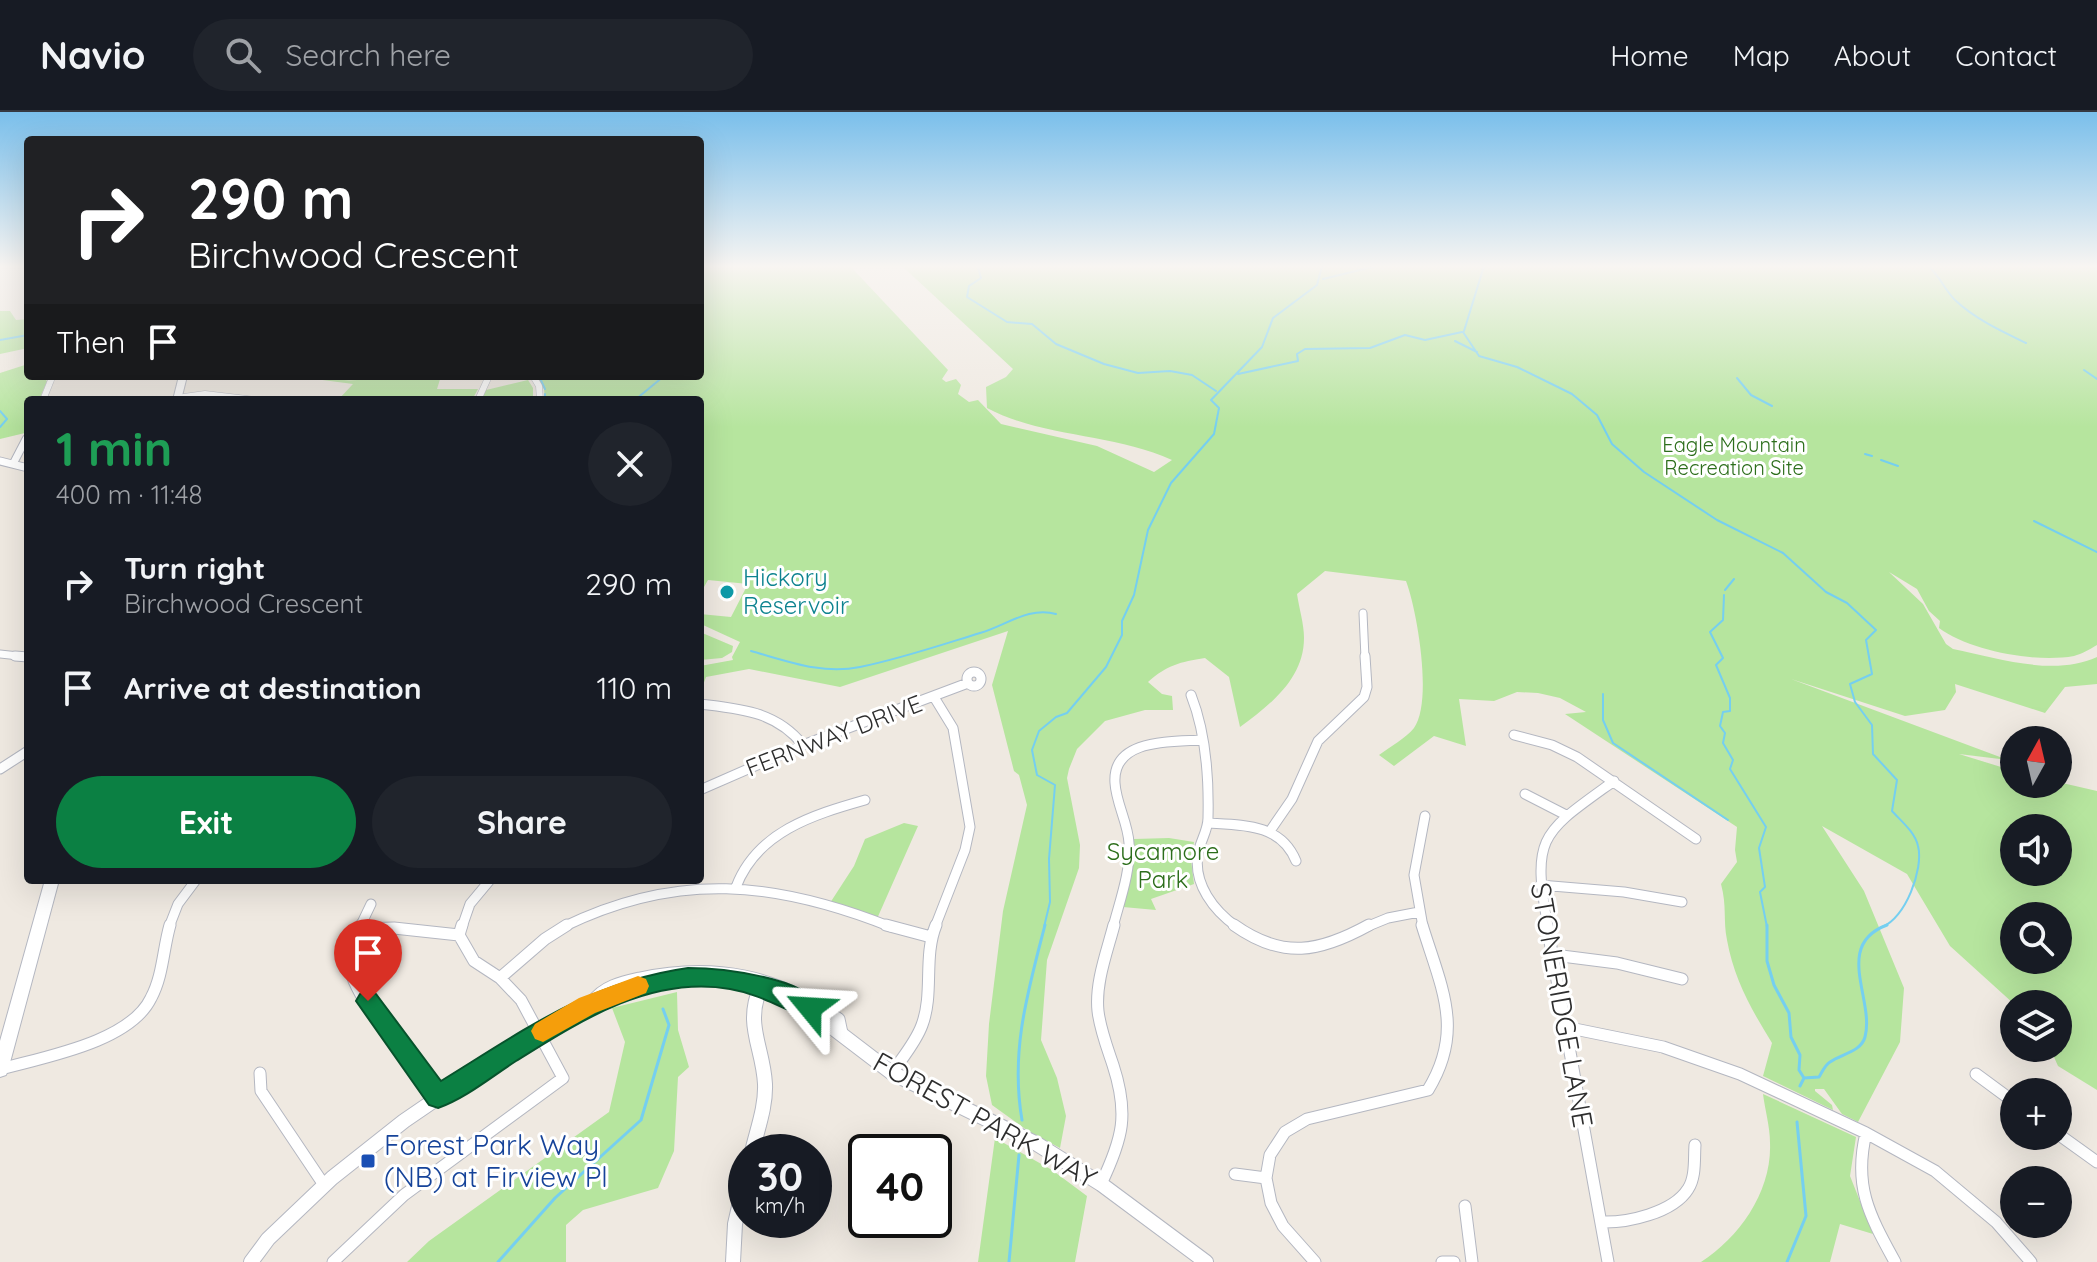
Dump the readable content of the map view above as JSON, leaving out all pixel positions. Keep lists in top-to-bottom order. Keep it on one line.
{"streets":{"street":["FERNWAY DRIVE","STONERIDGE LANE","FOREST PARK WAY"]},"parks":["Eagle Mountain Recreation Site","Sycamore Park"],"places":{"other":["Hickory Reservoir"],"transit":["Forest Park Way (NB) at Firview Pl"]},"north":"top","page":{"header":"Navio","search":"Search here","nav":["Home","Map","About","Contact"],"turn":["290 m","Birchwood Crescent"],"then":"Then","heading":["1 min","400 m · 11:48"],"list":[{"name":"Turn right","note":"Birchwood Crescent","value":"290 m"},{"name":"Arrive at destination","value":"110 m"}],"map_buttons":["+","−"],"buttons":["Exit","Share"],"speed":"30 km/h","limit":"40"}}
